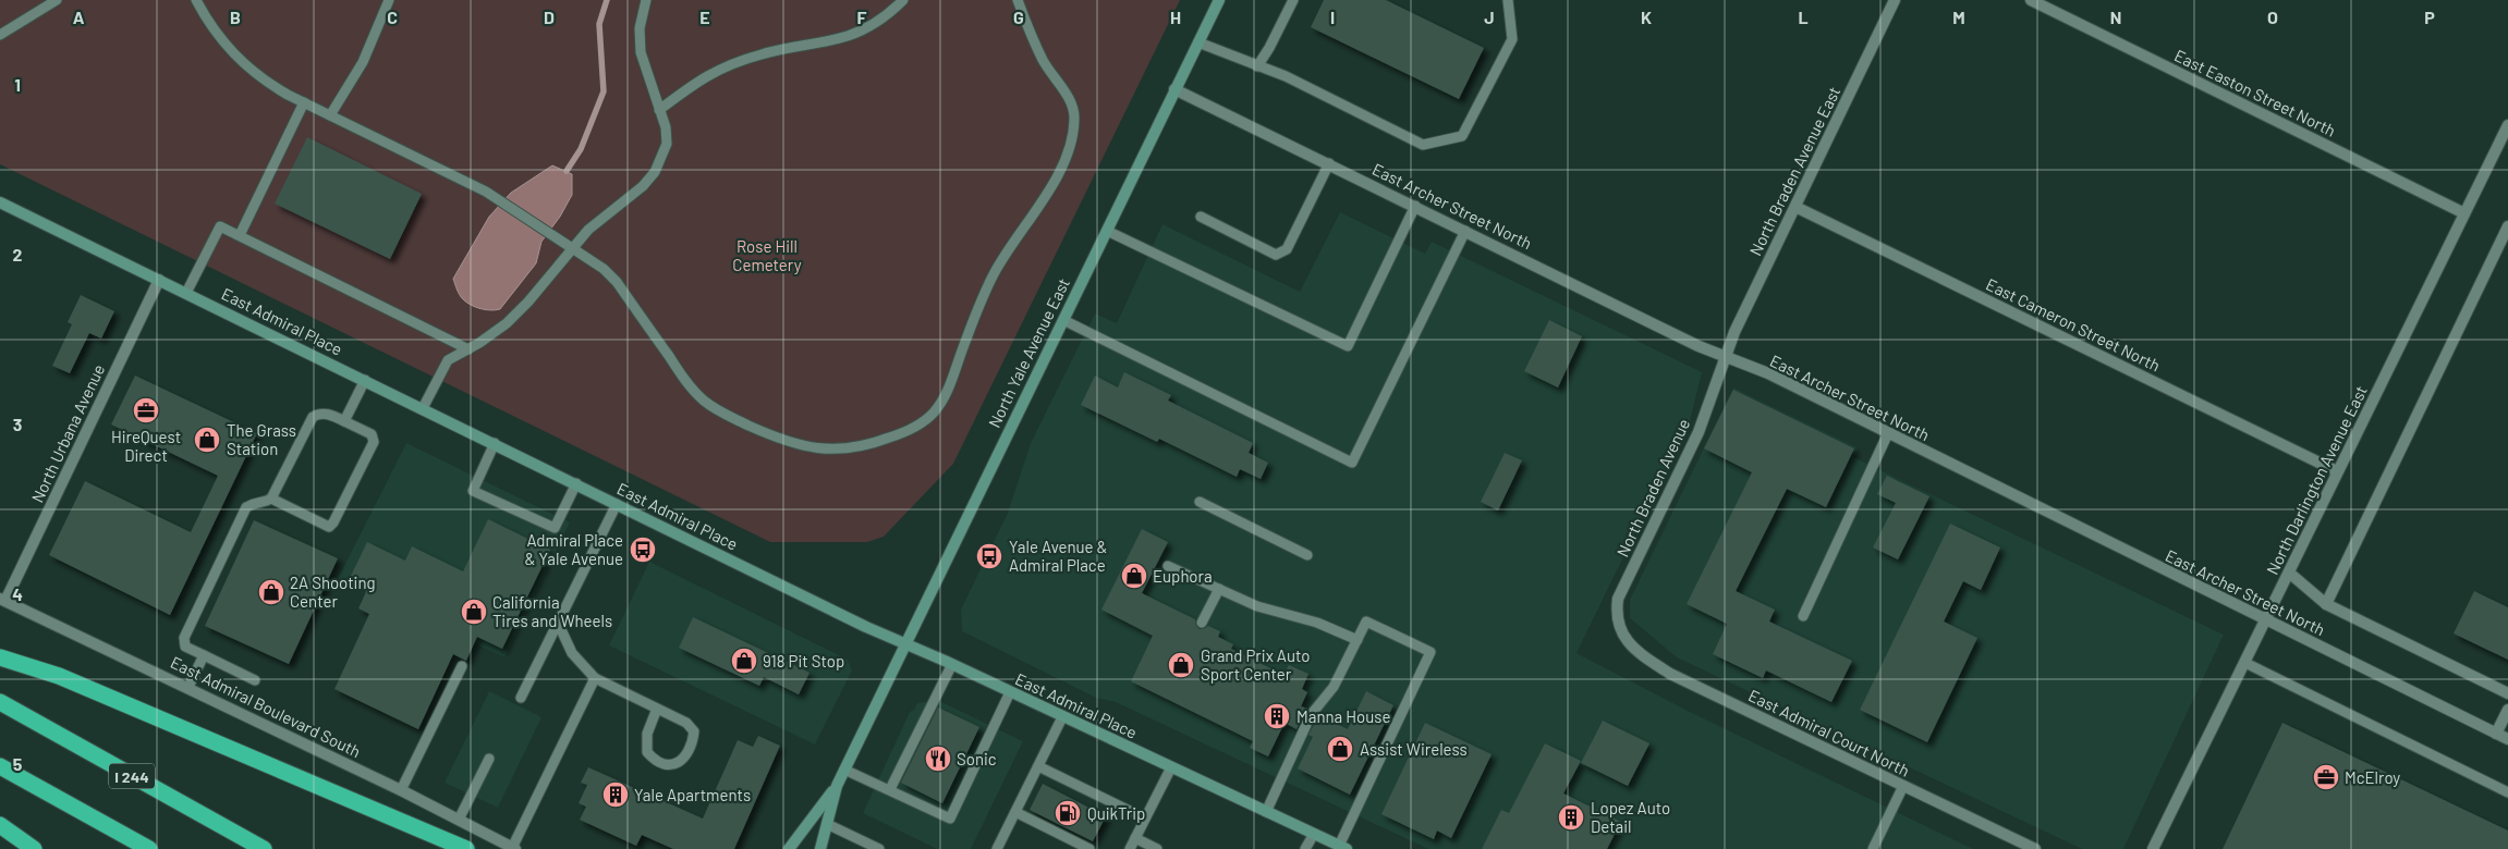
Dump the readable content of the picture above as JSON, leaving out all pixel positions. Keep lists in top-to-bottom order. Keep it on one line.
{"streets":{"highway":["I 244"],"main road":["East Admiral Place","North Yale Avenue East"],"street":["East Easton Street North","North Braden Avenue East","East Archer Street North","East Cameron Street North","North Urbana Avenue","North Darlington Avenue East","North Braden Avenue","East Admiral Boulevard South","East Admiral Court North"]},"crossings":[["East Easton Street North","North Darlington Avenue East"],["North Braden Avenue East","East Archer Street North"],["North Braden Avenue East","East Cameron Street North"],["North Braden Avenue East","North Braden Avenue"],["East Archer Street North","North Yale Avenue East"],["East Archer Street North","North Darlington Avenue East"],["East Archer Street North","North Braden Avenue"],["East Admiral Place","North Yale Avenue East"],["East Admiral Place","North Urbana Avenue"],["East Cameron Street North","North Darlington Avenue East"],["North Urbana Avenue","East Admiral Boulevard South"],["North Braden Avenue","East Admiral Court North"]],"parks":["Rose Hill Cemetery"],"places":{"office":["HireQuest Direct","McElroy"],"shop":["The Grass Station","Euphora","2A Shooting Center","California Tires and Wheels","918 Pit Stop","Grand Prix Auto Sport Center","Assist Wireless"],"bus stop":["Admiral Place & Yale Avenue","Yale Avenue & Admiral Place"],"building":["Manna House","Yale Apartments","Lopez Auto Detail"],"restaurant":["Sonic"],"fuel station":["QuikTrip"]},"grid":{"columns":["A","B","C","D","E","F","G","H","I","J","K","L","M","N","O","P"],"rows":["1","2","3","4","5"]}}
